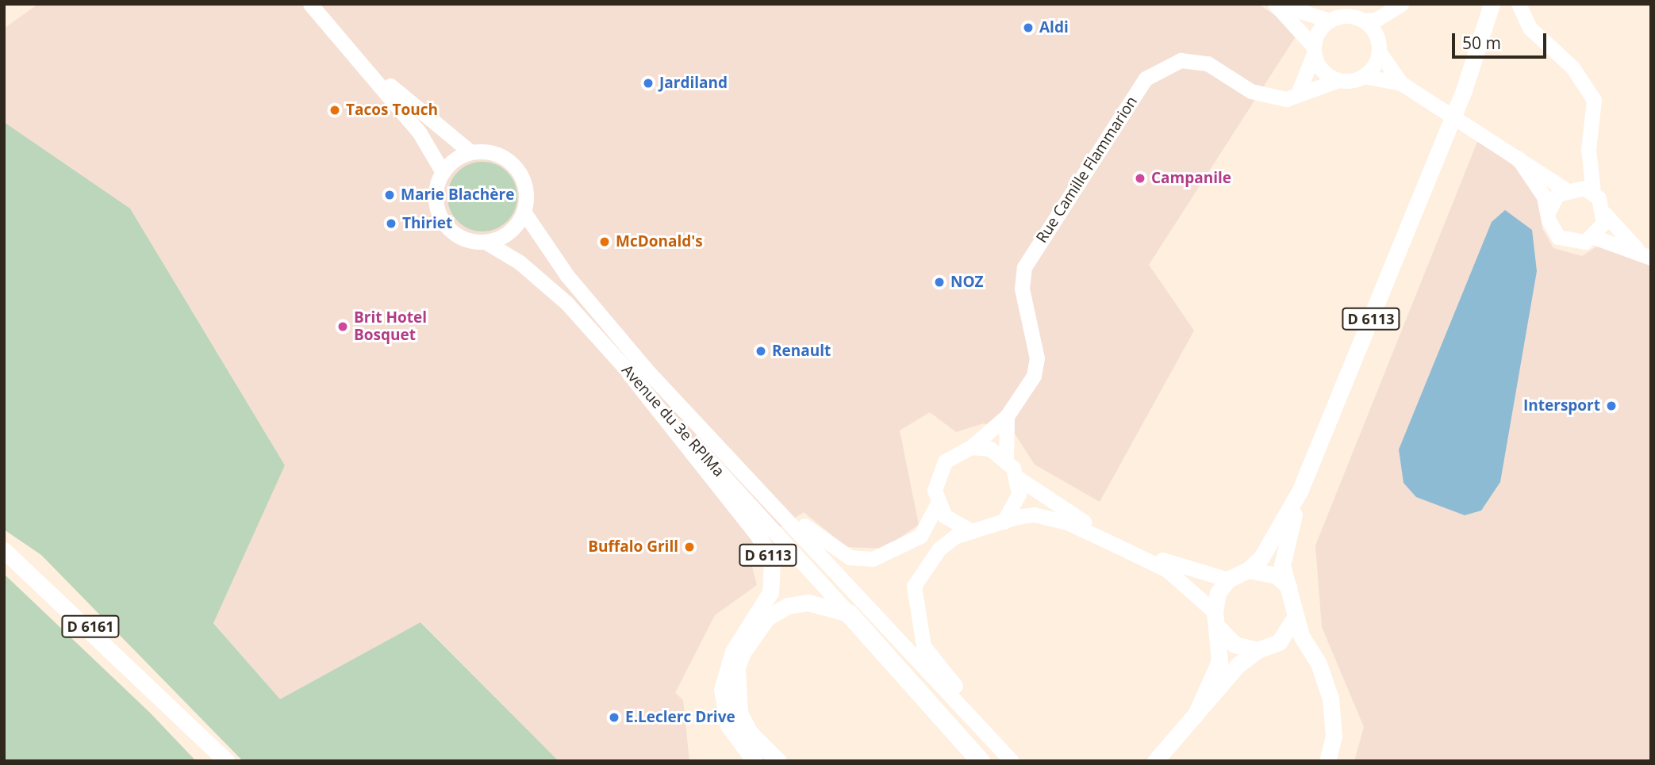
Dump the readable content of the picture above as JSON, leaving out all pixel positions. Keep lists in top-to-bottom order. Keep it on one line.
{"streets":{"highway":["D 6113"],"main road":["Rue Camille Flammarion","Avenue du 3e RPIMa","D 6161"]},"crossings":[["D 6113","Avenue du 3e RPIMa"]],"places":["Aldi","Jardiland","Tacos Touch","Campanile","Marie Blachère","Thiriet","McDonald's","NOZ","Brit Hotel Bosquet","Renault","Intersport","Buffalo Grill","E.Leclerc Drive"],"scale_bar":"50 m"}
